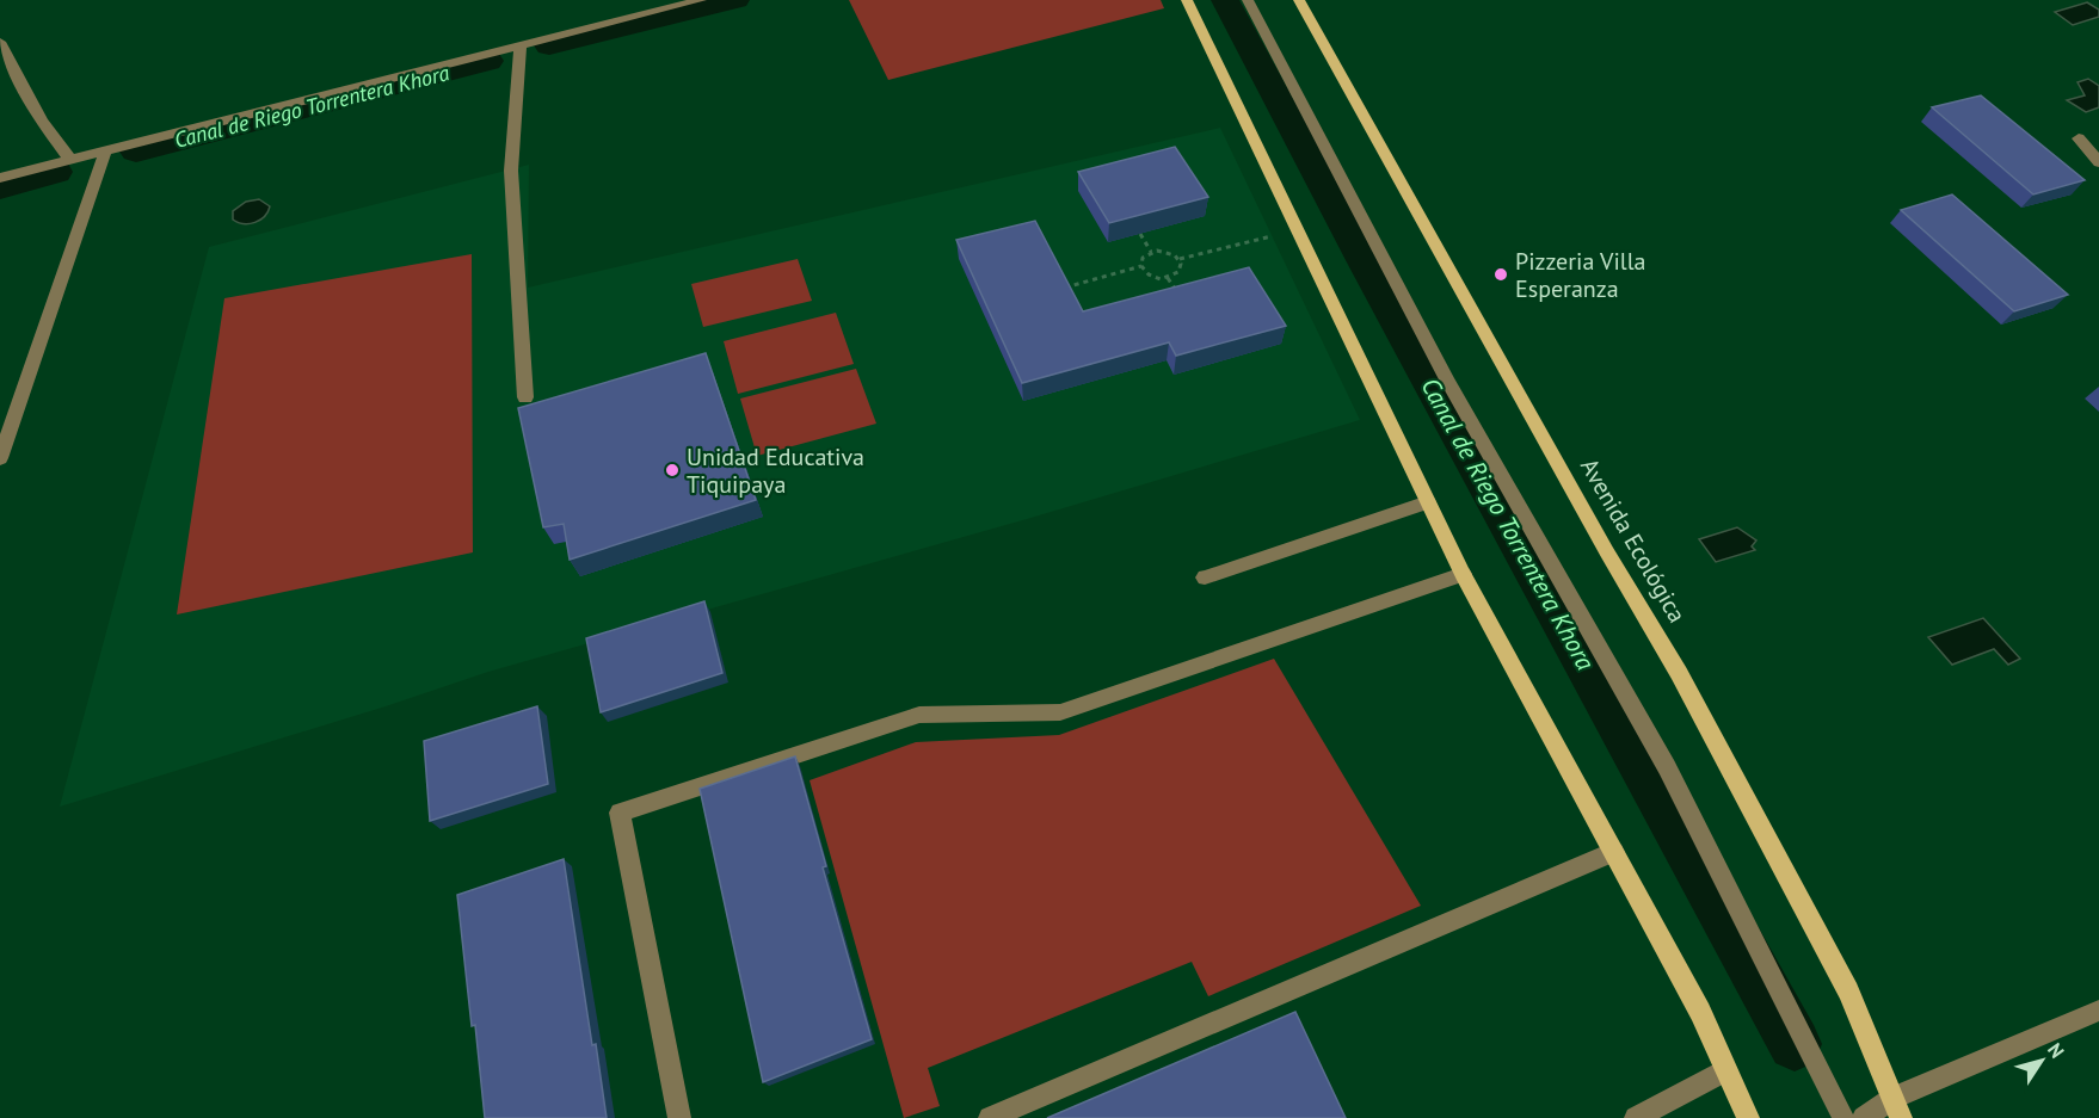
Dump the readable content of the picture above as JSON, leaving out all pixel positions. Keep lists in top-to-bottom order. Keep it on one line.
{"streets":{"main road":["Avenida Ecológica"]},"water":["Canal de Riego Torrentera Khora"],"places":["Pizzeria Villa Esperanza","Unidad Educativa Tiquipaya"],"north":"top right"}
